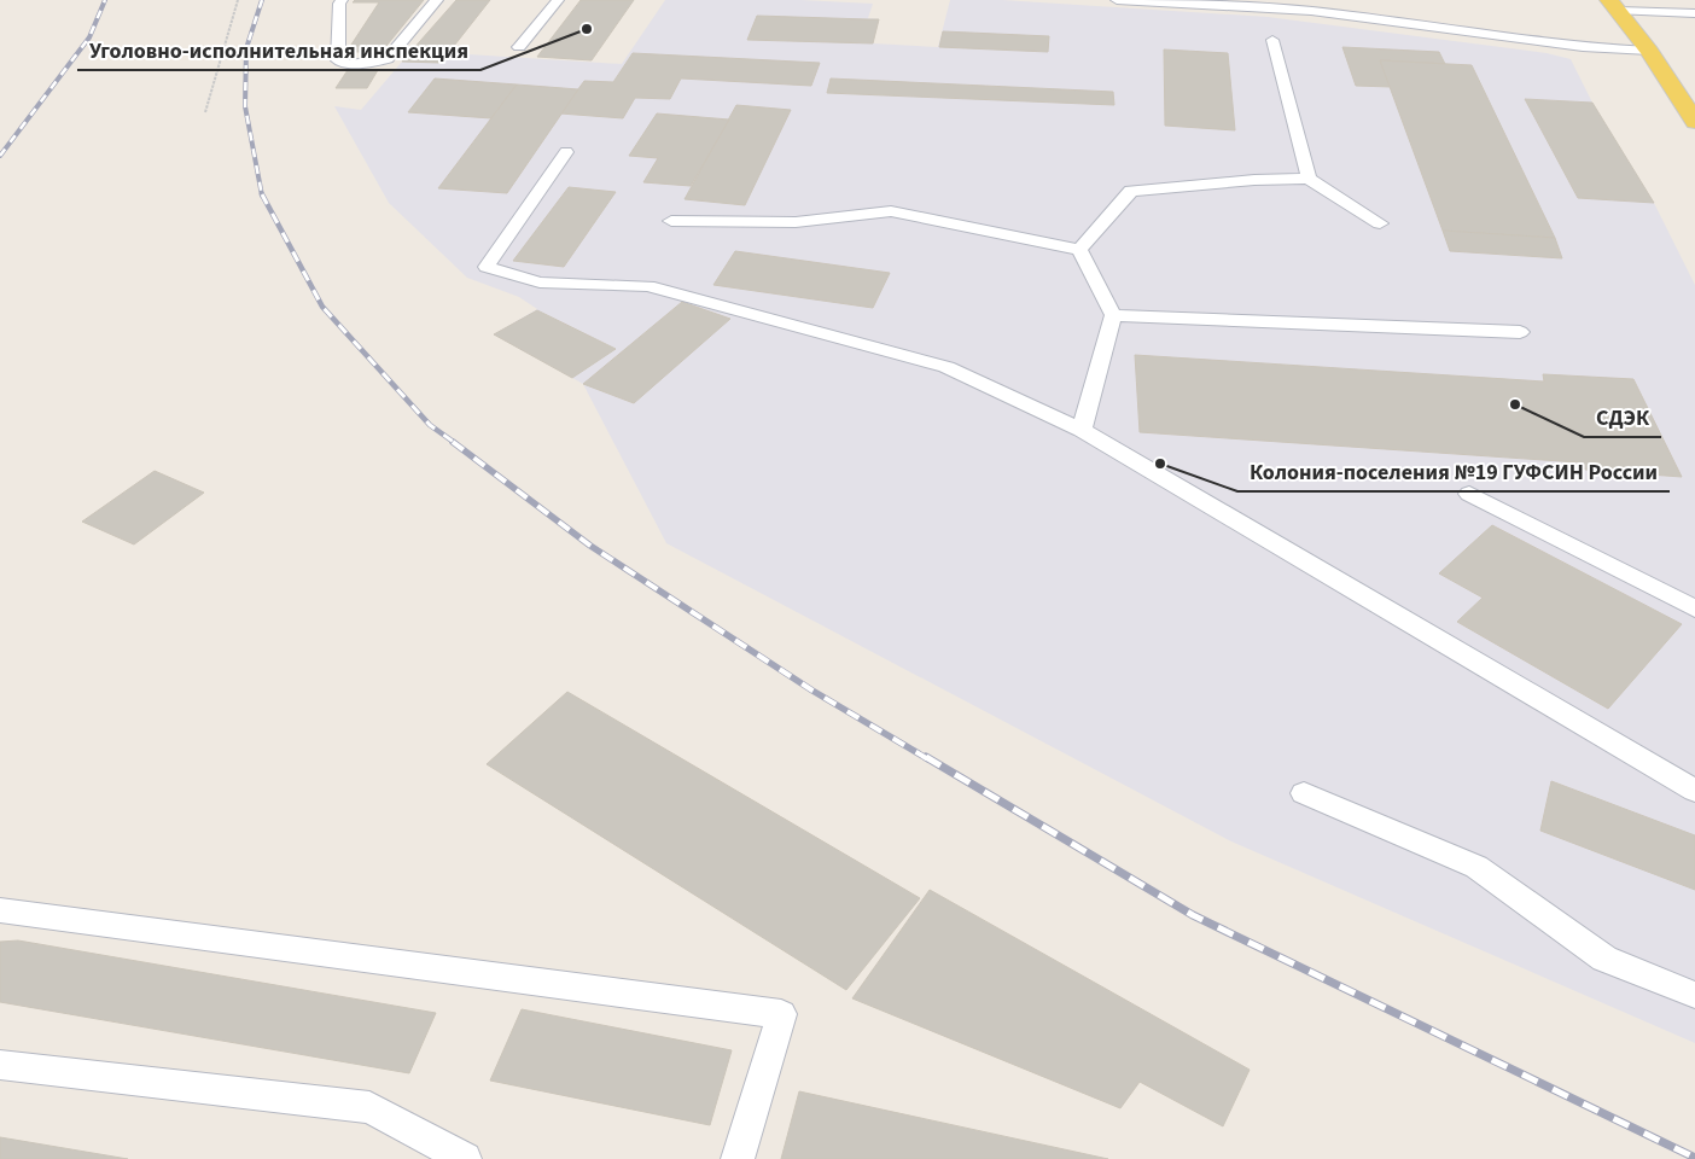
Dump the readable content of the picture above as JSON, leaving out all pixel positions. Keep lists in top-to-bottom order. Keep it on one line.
{"places":["Уголовно-исполнительная инспекция","СДЭК","Колония-поселения №19 ГУФСИН России"]}
